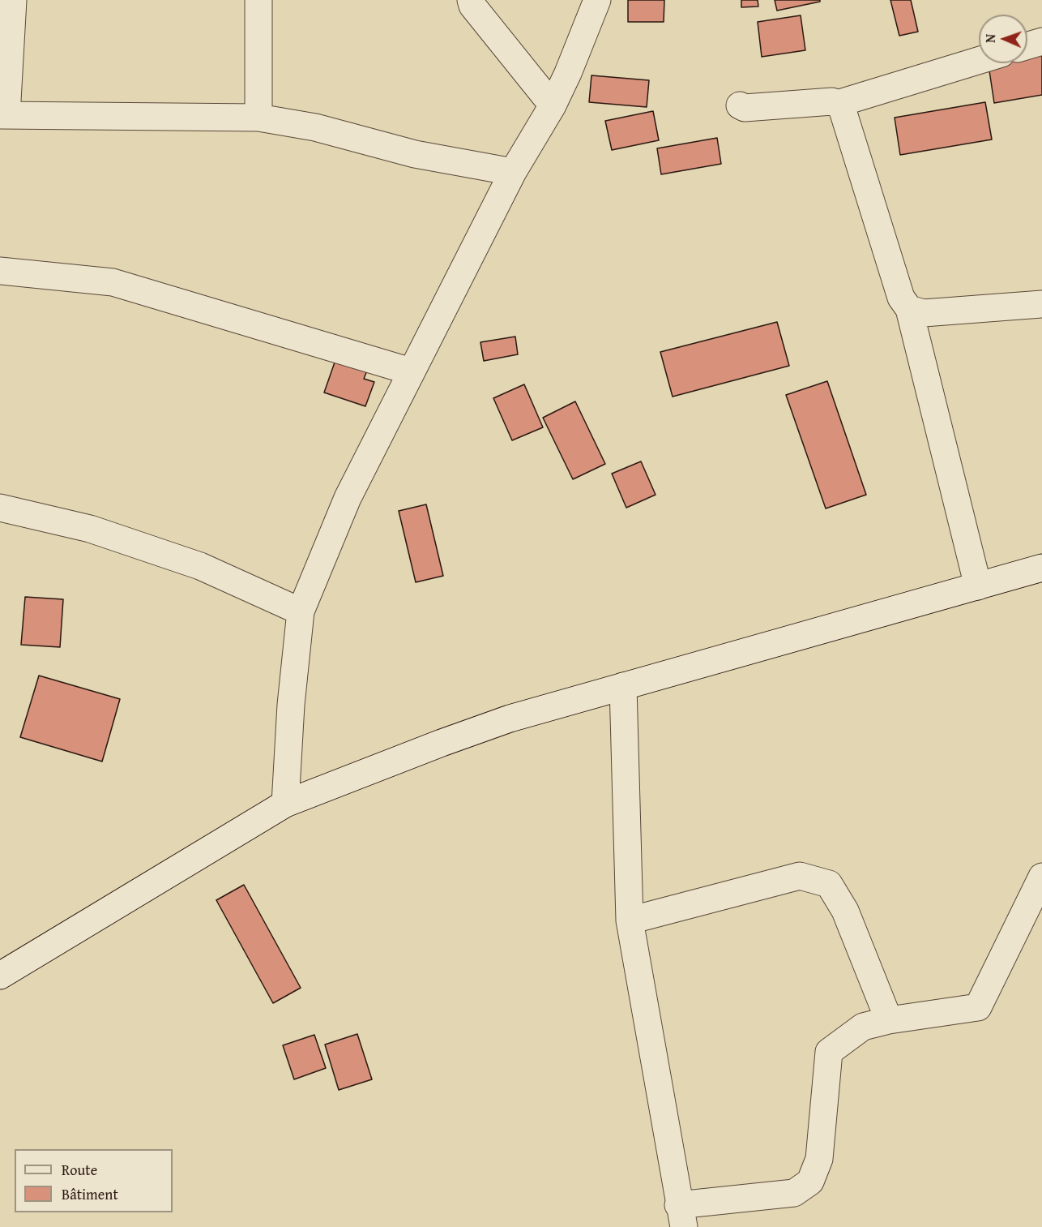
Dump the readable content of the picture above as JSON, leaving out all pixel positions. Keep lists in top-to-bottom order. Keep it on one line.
{"legend":["Route","Bâtiment"],"north":"left"}
